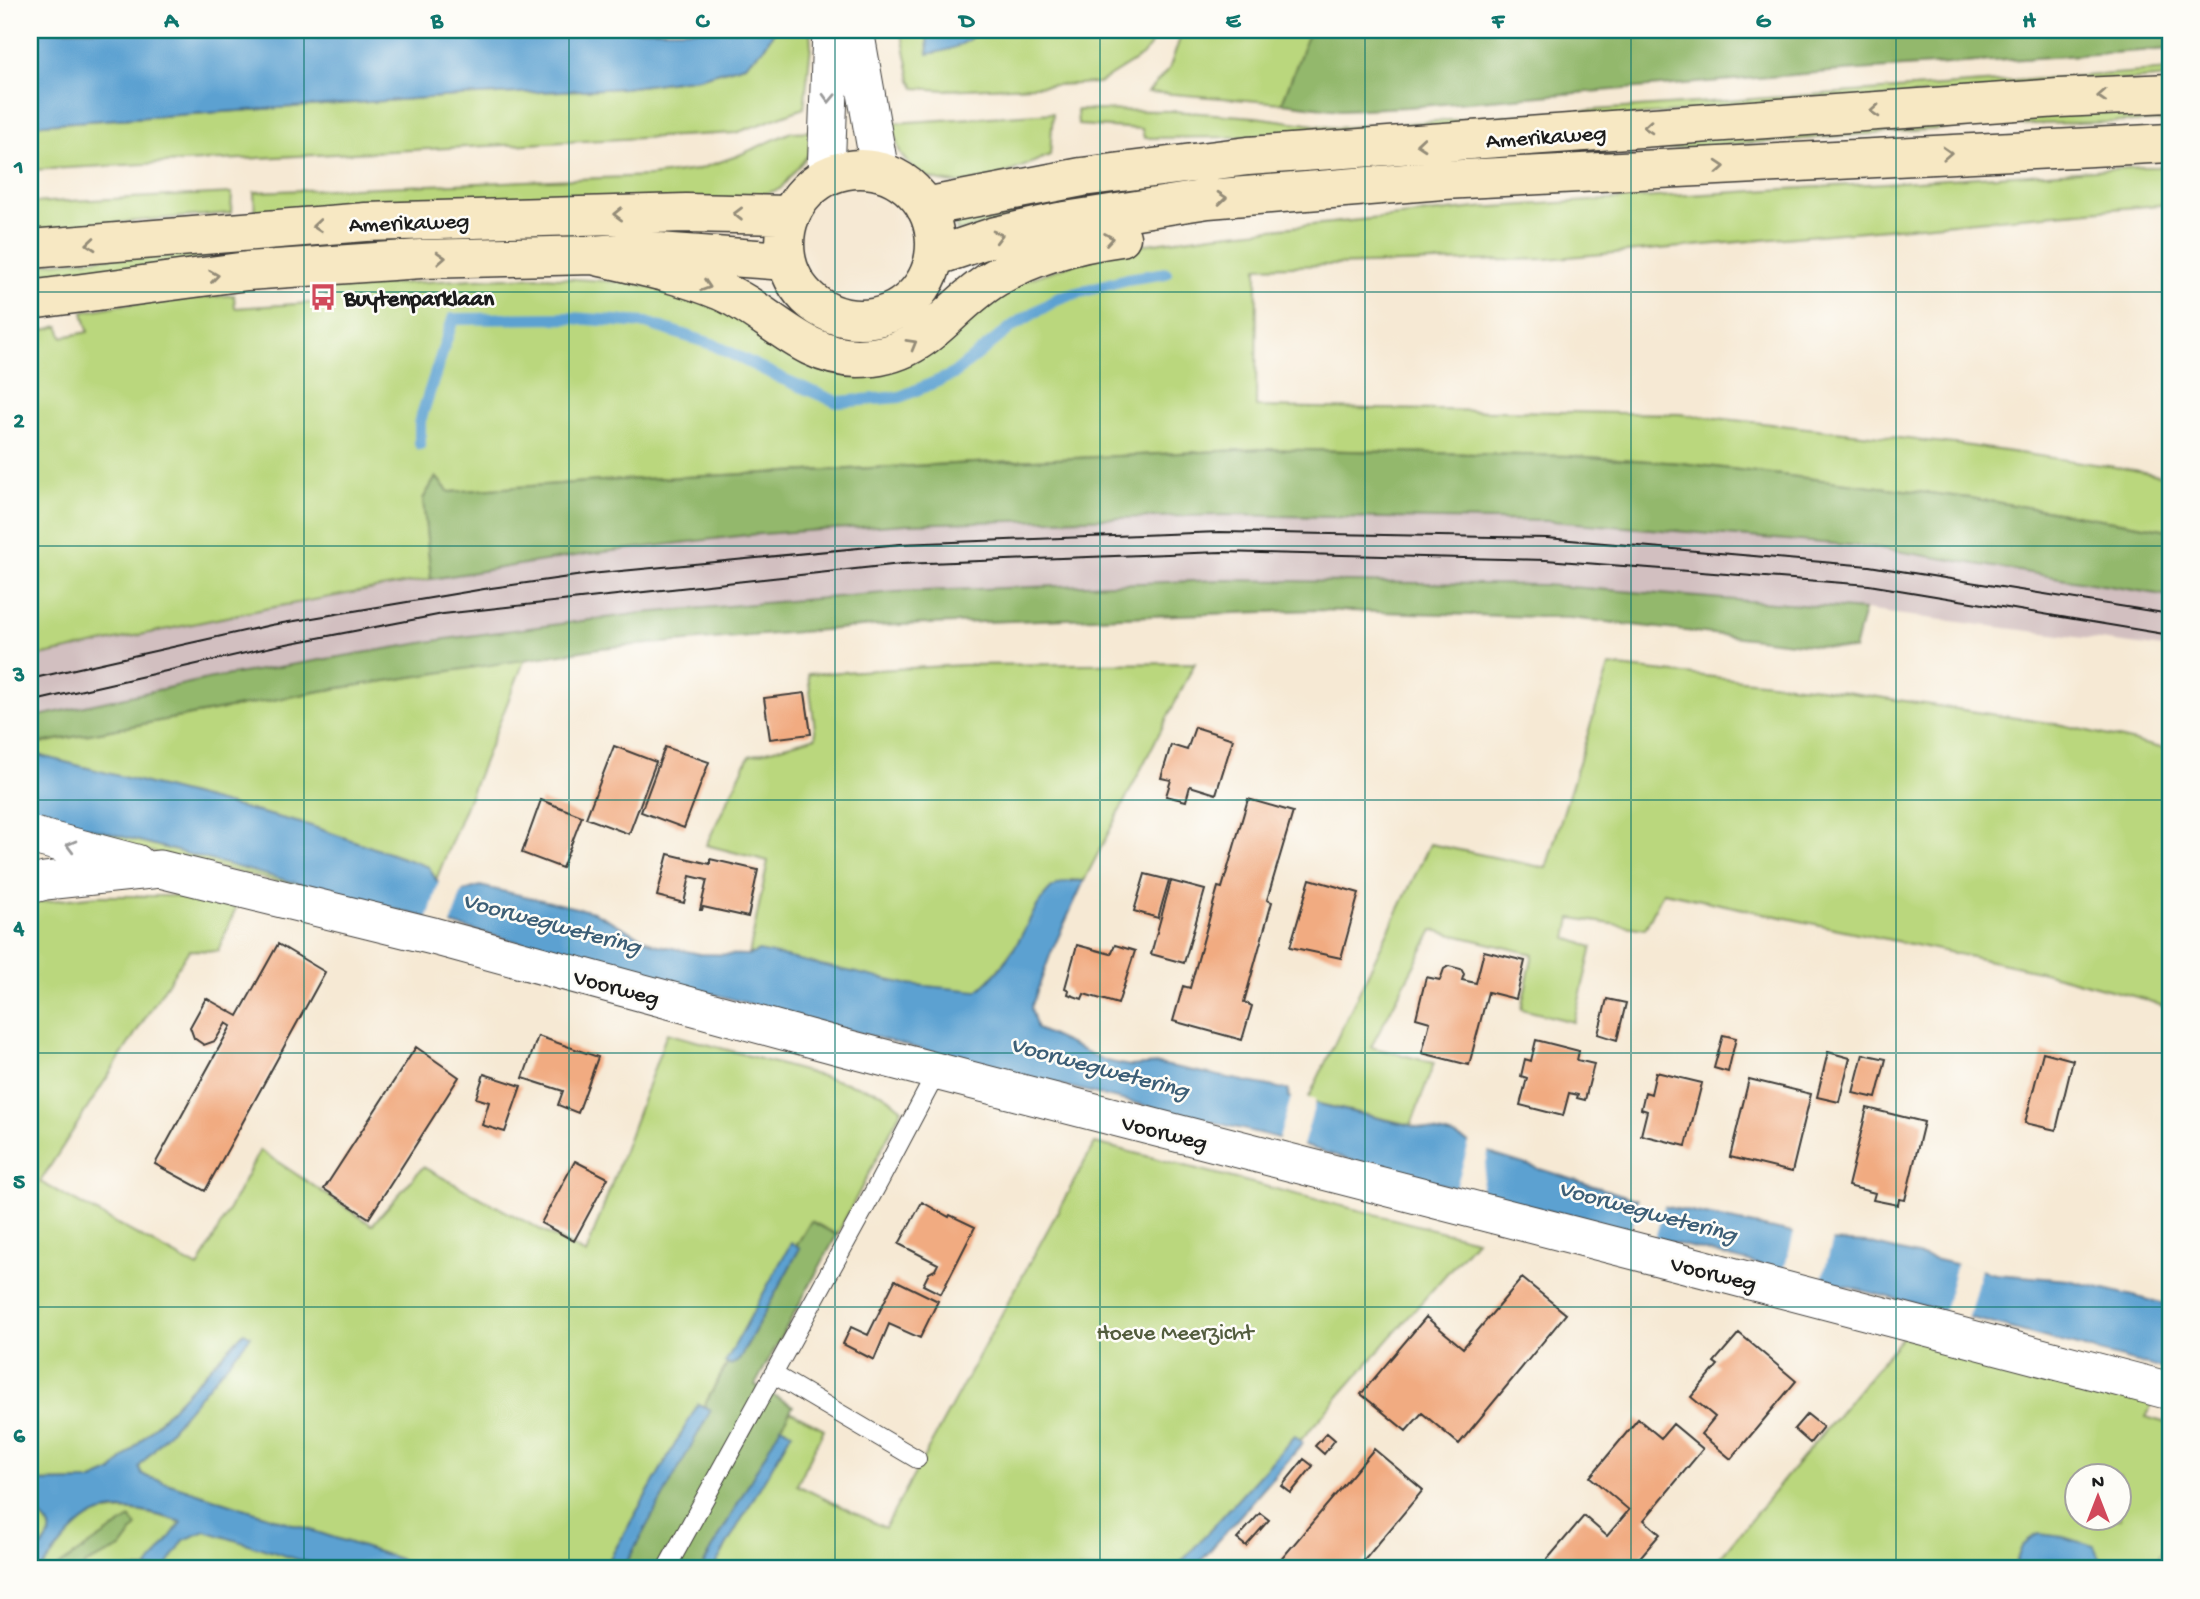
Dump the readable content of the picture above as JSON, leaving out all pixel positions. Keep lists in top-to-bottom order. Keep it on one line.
{"streets":{"main road":["Amerikaweg"],"street":["Voorweg"]},"water":["Voorwegwetering"],"parks":["Hoeve Meerzicht"],"places":{"bus stop":["Buytenparklaan"]},"north":"top","grid":{"columns":["A","B","C","D","E","F","G","H"],"rows":["1","2","3","4","5","6"]}}
